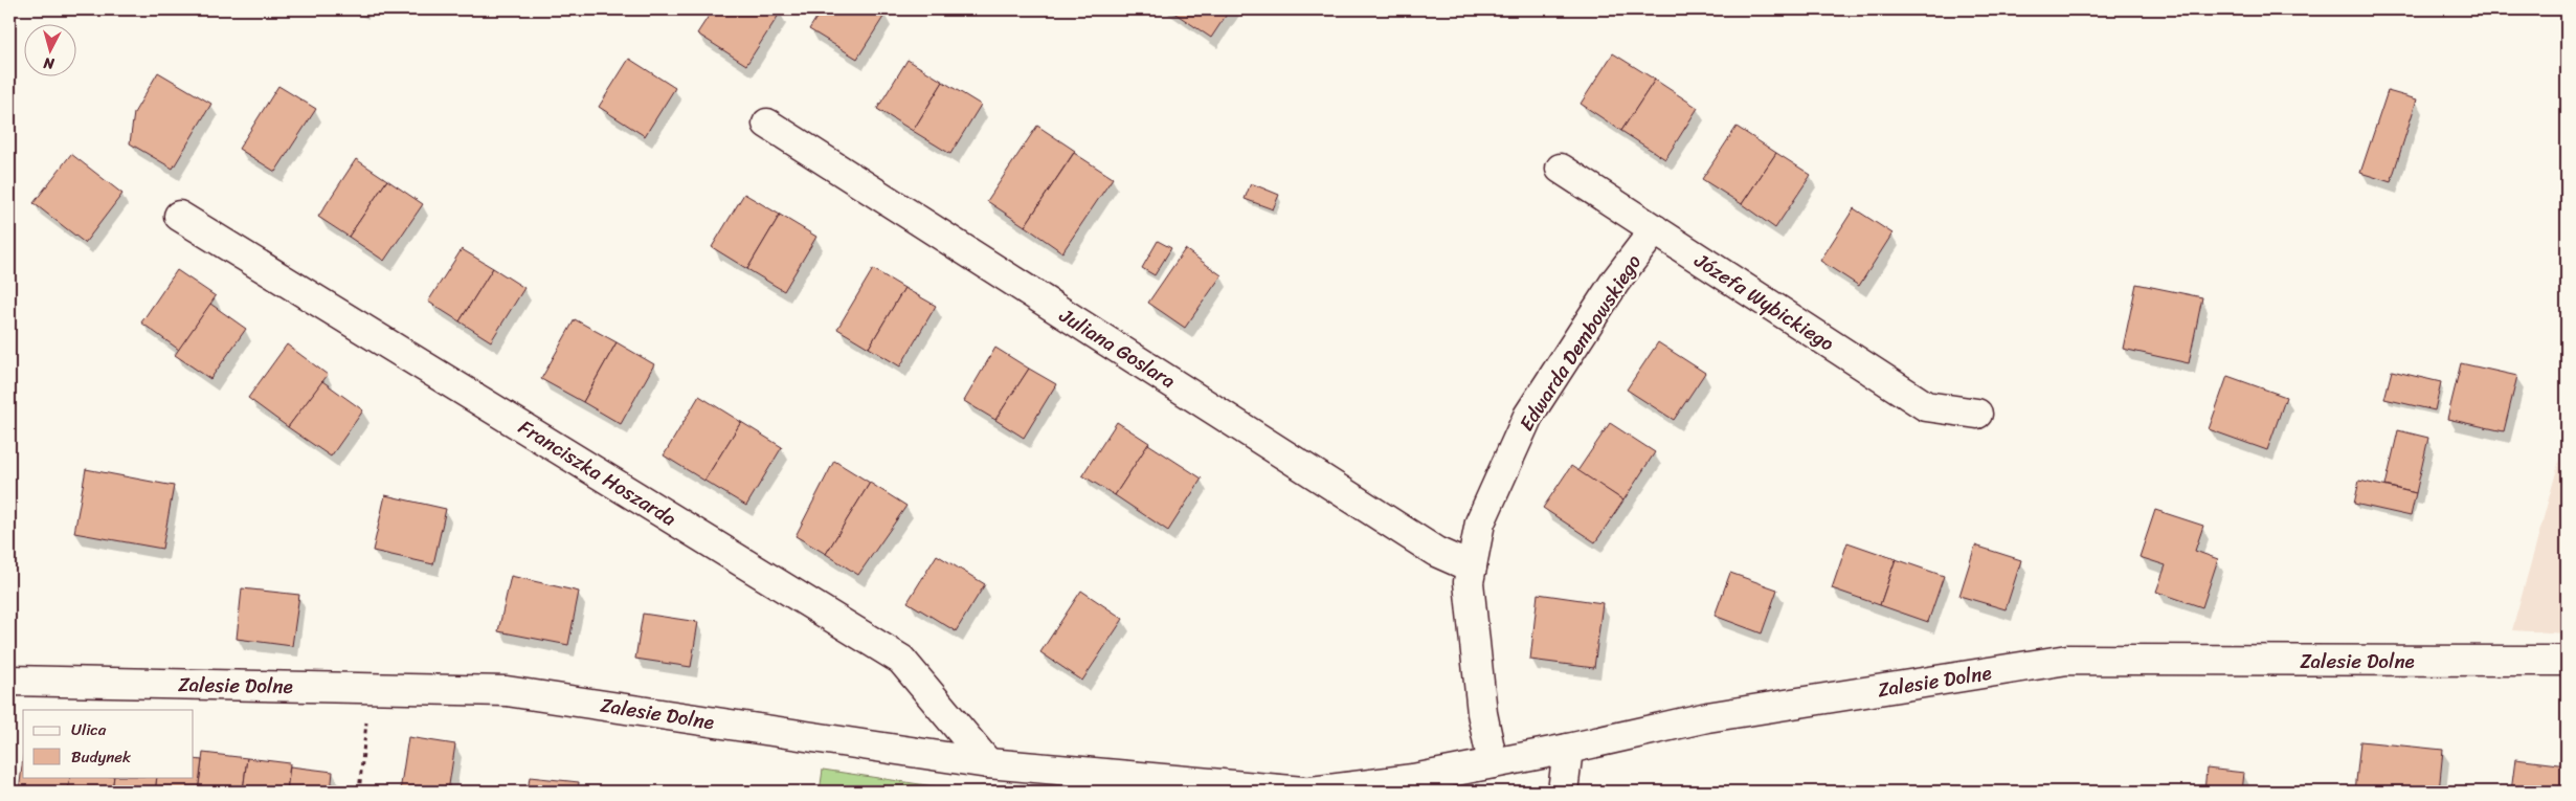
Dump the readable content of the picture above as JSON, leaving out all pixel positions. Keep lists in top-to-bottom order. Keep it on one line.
{"streets":{"street":["Józefa Wybickiego","Edwarda Dembowskiego","Juliana Goslara","Franciszka Hoszarda","Zalesie Dolne"]},"crossings":[["Józefa Wybickiego","Edwarda Dembowskiego"],["Edwarda Dembowskiego","Juliana Goslara"],["Edwarda Dembowskiego","Zalesie Dolne"],["Franciszka Hoszarda","Zalesie Dolne"]],"legend":["Ulica","Budynek"],"north":"bottom"}
